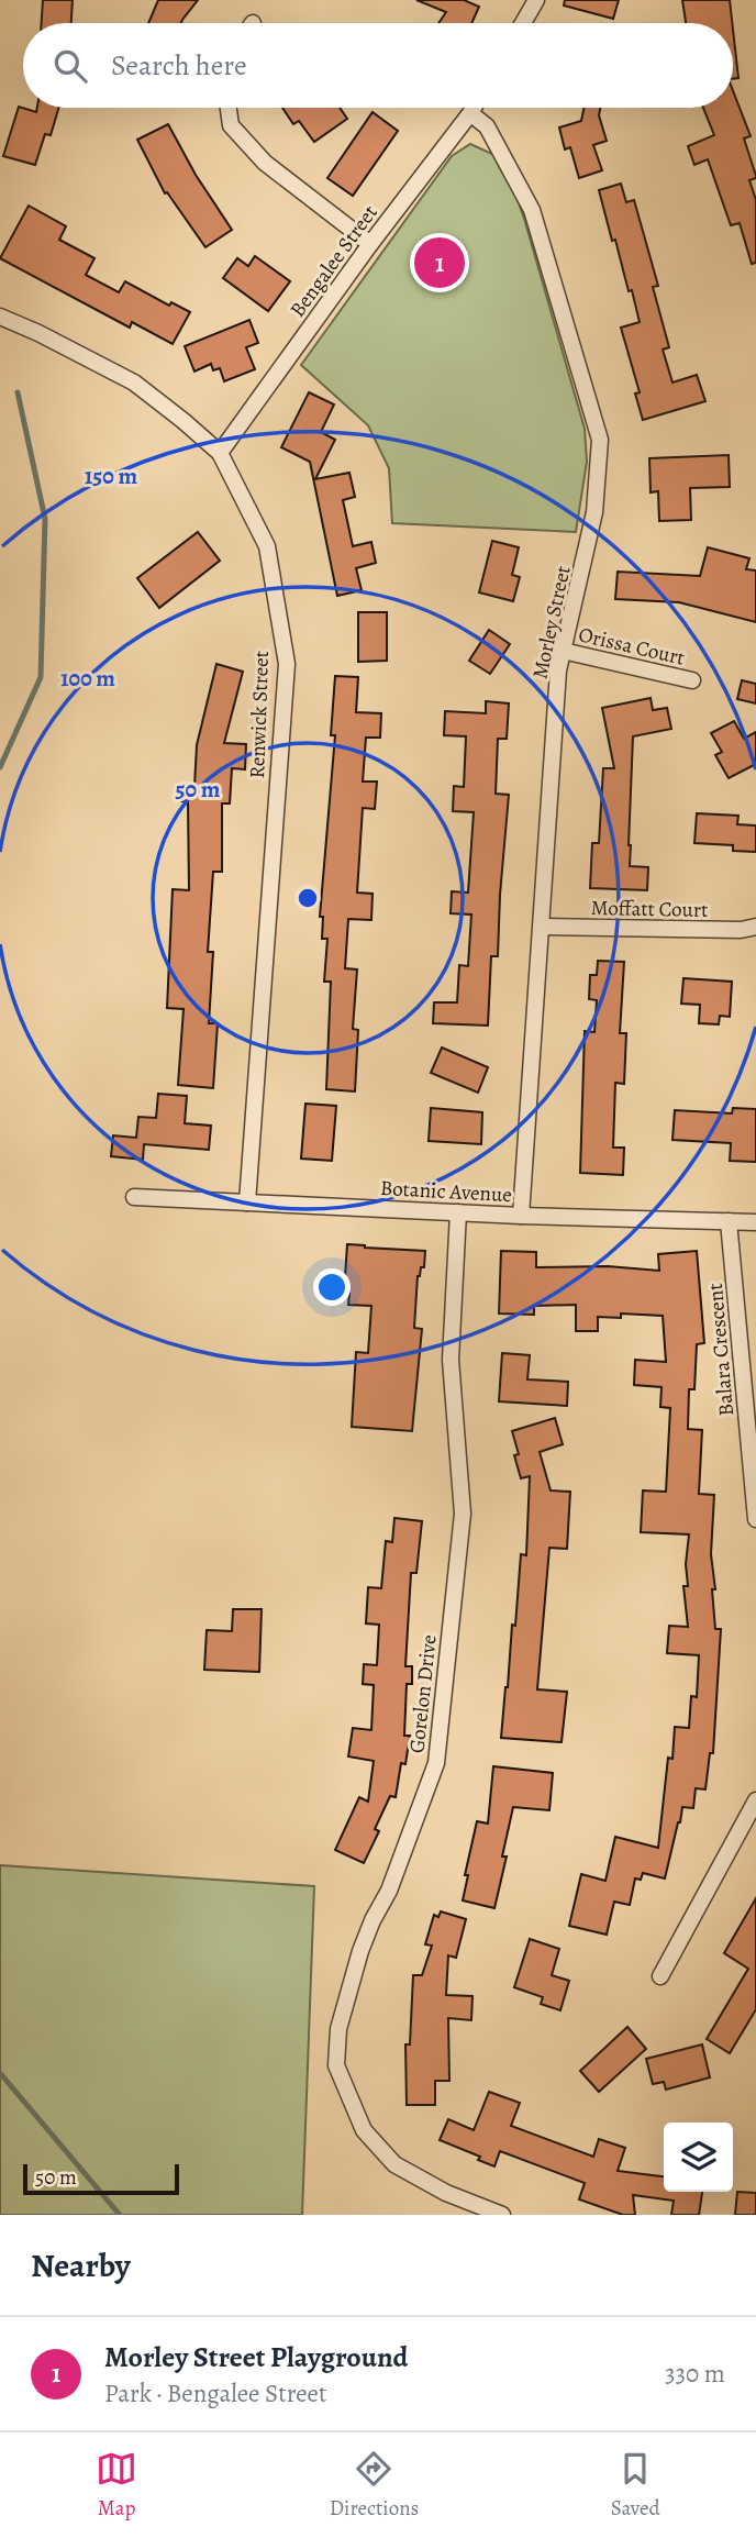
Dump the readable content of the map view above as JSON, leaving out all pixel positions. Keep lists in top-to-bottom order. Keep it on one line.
{"streets":{"street":["Bengalee Street","Morley Street","Orissa Court","Renwick Street","Moffatt Court","Botanic Avenue","Balara Crescent","Gorelon Drive"]},"crossings":[["Bengalee Street","Morley Street"],["Bengalee Street","Renwick Street"],["Morley Street","Orissa Court"],["Morley Street","Moffatt Court"],["Morley Street","Botanic Avenue"],["Renwick Street","Botanic Avenue"],["Botanic Avenue","Balara Crescent"],["Botanic Avenue","Gorelon Drive"]],"scale_bar":"50 m","page":{"search":"Search here","pins":"1","scale":"50 m","heading":"Nearby","list":[{"mark":"1","name":"Morley Street Playground","note":"Park · Bengalee Street","value":"330 m"}],"nav":["Map","Directions","Saved"]},"rings":["150 m","100 m","50 m"]}
